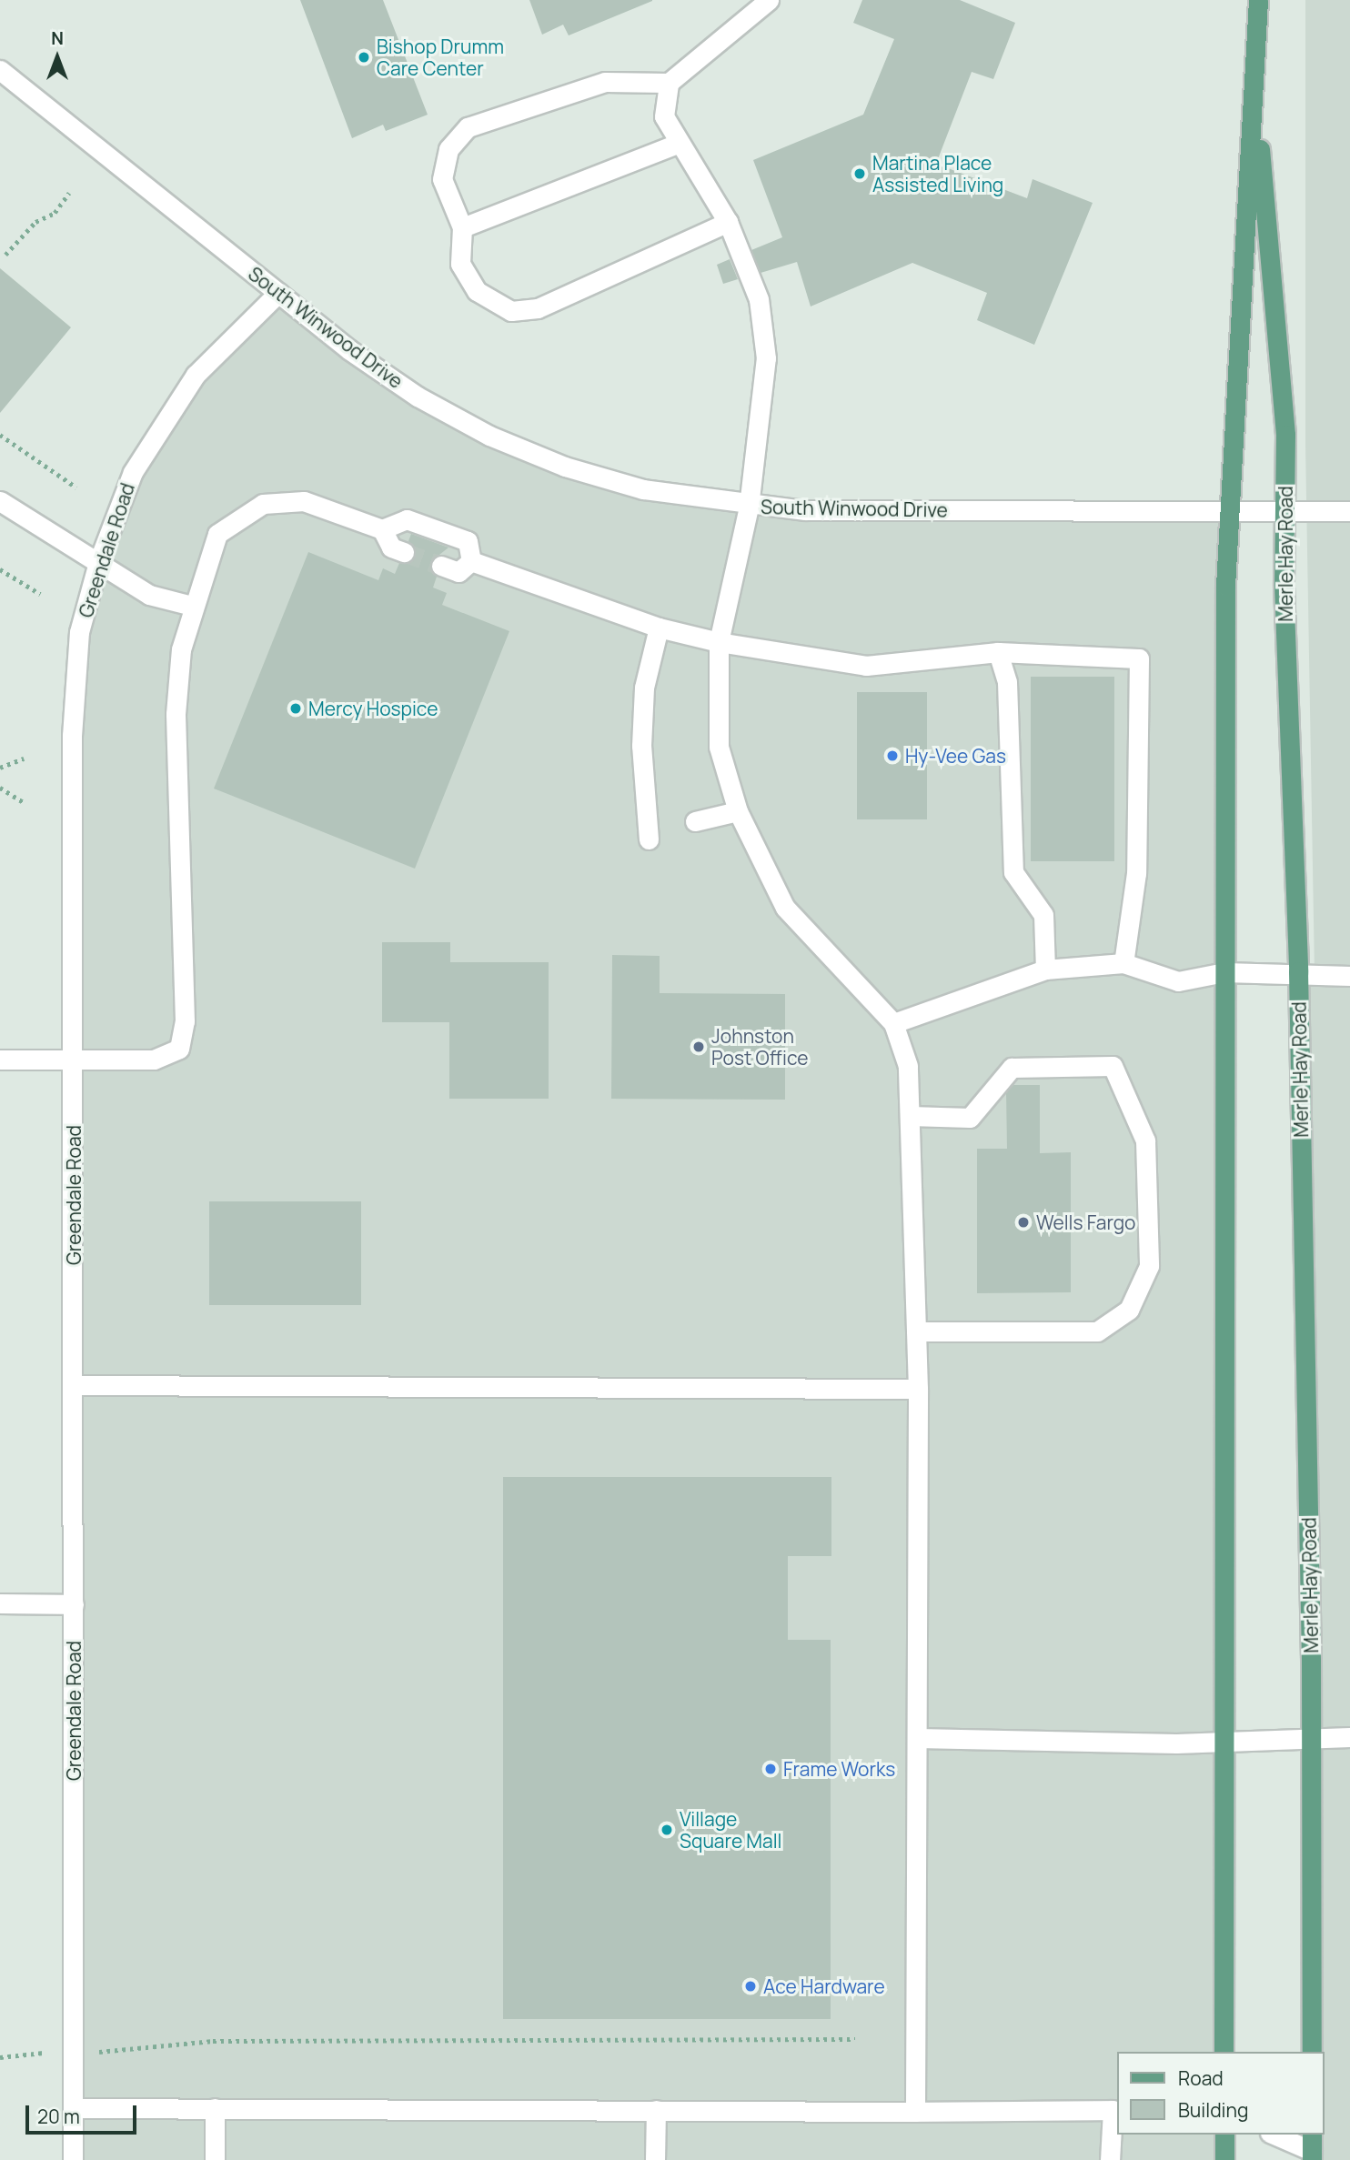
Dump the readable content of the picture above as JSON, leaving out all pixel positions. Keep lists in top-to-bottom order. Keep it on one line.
{"streets":{"main road":["Merle Hay Road"],"street":["South Winwood Drive","Greendale Road"]},"crossings":[["South Winwood Drive","Greendale Road"],["South Winwood Drive","Merle Hay Road"]],"places":["Bishop Drumm Care Center","Martina Place Assisted Living","Mercy Hospice","Hy-Vee Gas","Johnston Post Office","Wells Fargo","Frame Works","Village Square Mall","Ace Hardware"],"legend":["Road","Building"],"scale_bar":"20 m","north":"top"}
